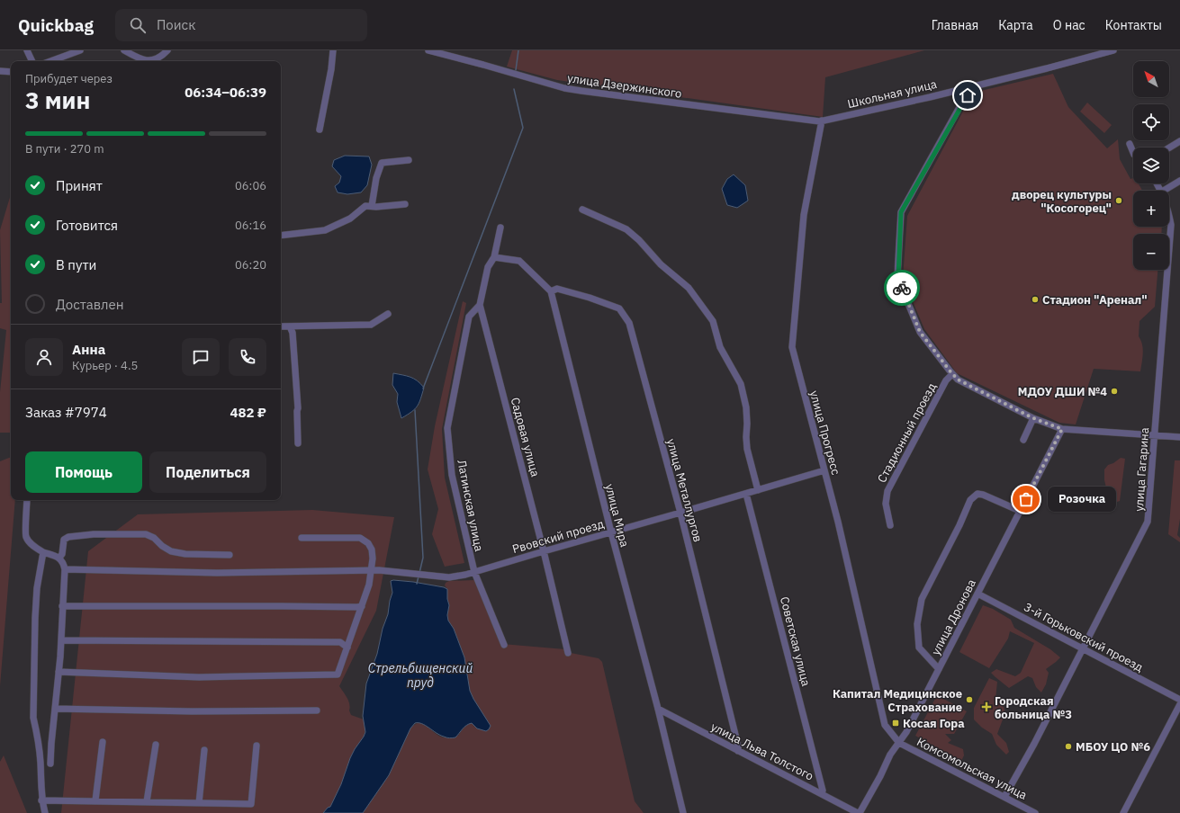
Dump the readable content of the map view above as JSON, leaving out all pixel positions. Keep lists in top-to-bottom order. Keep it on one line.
{"streets":{"street":["улица Дзержинского","Школьная улица","улица Прогресс","Стадионный проезд","Садовая улица","улица Гагарина","улица Металлургов","Латинская улица","улица Мира","Рвовский проезд","улица Дронова","3-й Горьковский проезд","Советская улица","улица Льва Толстого","Комсомольская улица"]},"crossings":[["улица Дзержинского","Школьная улица"],["улица Дзержинского","улица Прогресс"],["Школьная улица","улица Прогресс"],["улица Прогресс","Рвовский проезд"],["улица Прогресс","улица Дронова"],["улица Прогресс","Комсомольская улица"],["Садовая улица","Латинская улица"],["Садовая улица","Рвовский проезд"],["улица Гагарина","3-й Горьковский проезд"],["улица Гагарина","Комсомольская улица"],["улица Металлургов","улица Мира"],["улица Металлургов","Рвовский проезд"],["улица Металлургов","улица Льва Толстого"],["Латинская улица","Рвовский проезд"],["улица Мира","Рвовский проезд"],["улица Мира","улица Льва Толстого"],["Рвовский проезд","Советская улица"],["улица Дронова","3-й Горьковский проезд"],["улица Дронова","улица Льва Толстого"],["улица Дронова","Комсомольская улица"],["Советская улица","улица Льва Толстого"]],"water":["Стрельбищенский пруд"],"places":{"other":["дворец культуры \"Косогорец\"","Стадион \"Аренал\"","МДОУ ДШИ №4","Розочка","Капитал Медицинское Страхование","МБОУ ЦО №6"],"health":["Городская больница №3"],"transit":["Косая Гора"]},"north":"top left","page":{"header":"Quickbag","search":"Поиск","nav":["Главная","Карта","О нас","Контакты"],"map_buttons":["+","−"],"heading":["3 мин","Прибудет через","06:34–06:39"],"panel":["Анна","Курьер · 4.5","Заказ #7974","482 ₽"],"bar":"В пути · 270 m","list":[["Принят","06:06"],["Готовится","06:16"],["В пути","06:20"],"Доставлен"],"buttons":["Помощь","Поделиться"],"bubble":"Розочка"}}
